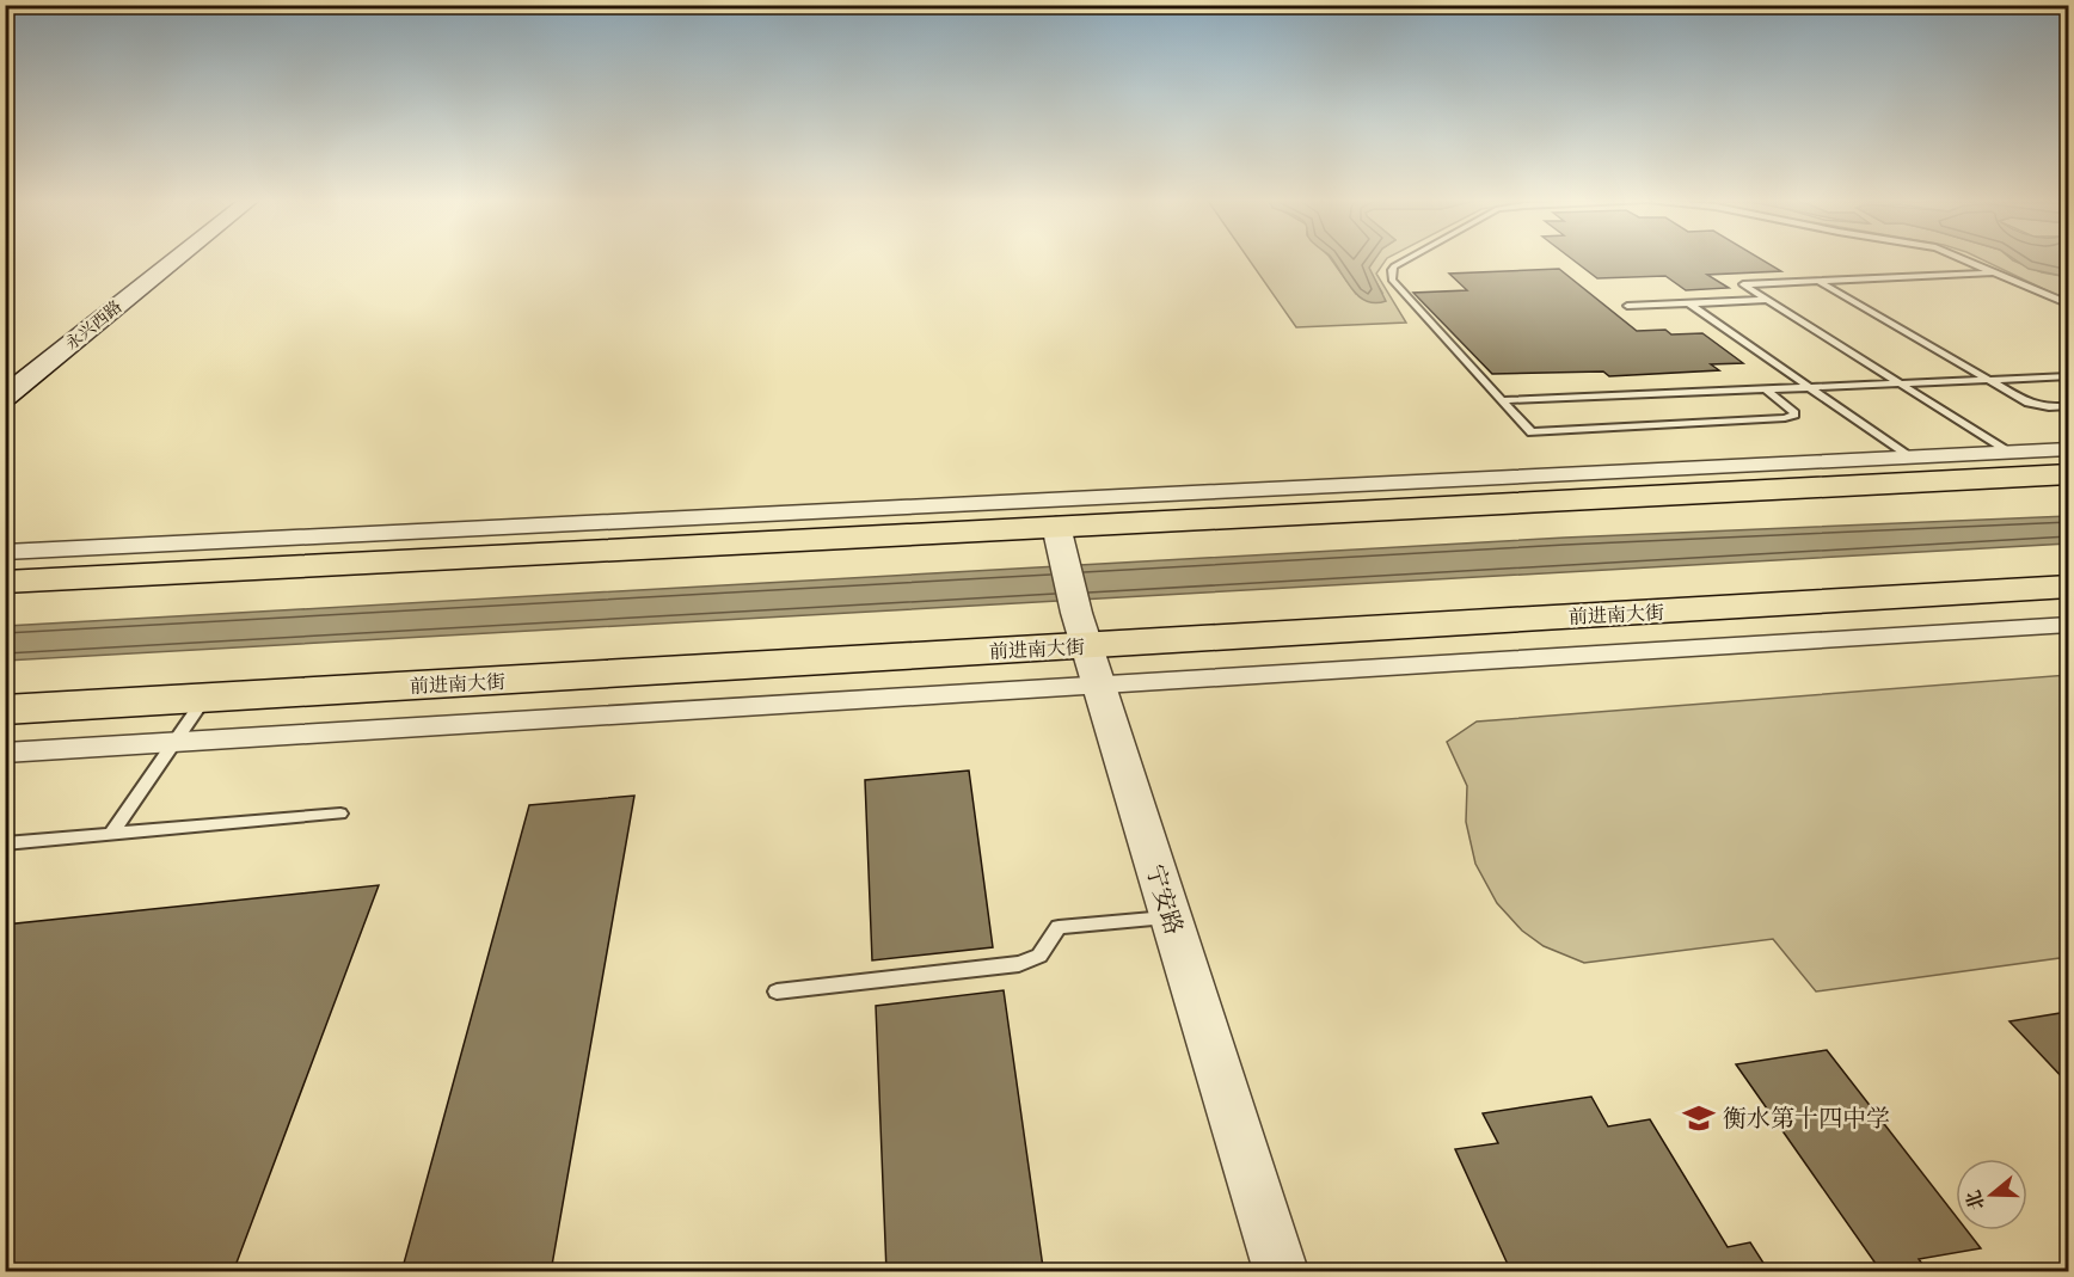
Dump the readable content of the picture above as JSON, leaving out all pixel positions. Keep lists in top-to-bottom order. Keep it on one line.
{"streets":{"main road":["永兴西路","前进南大街"],"street":["宁安路"]},"crossings":[["前进南大街","宁安路"]],"places":{"school or university":["衡水第十四中学"]},"north":"left"}
